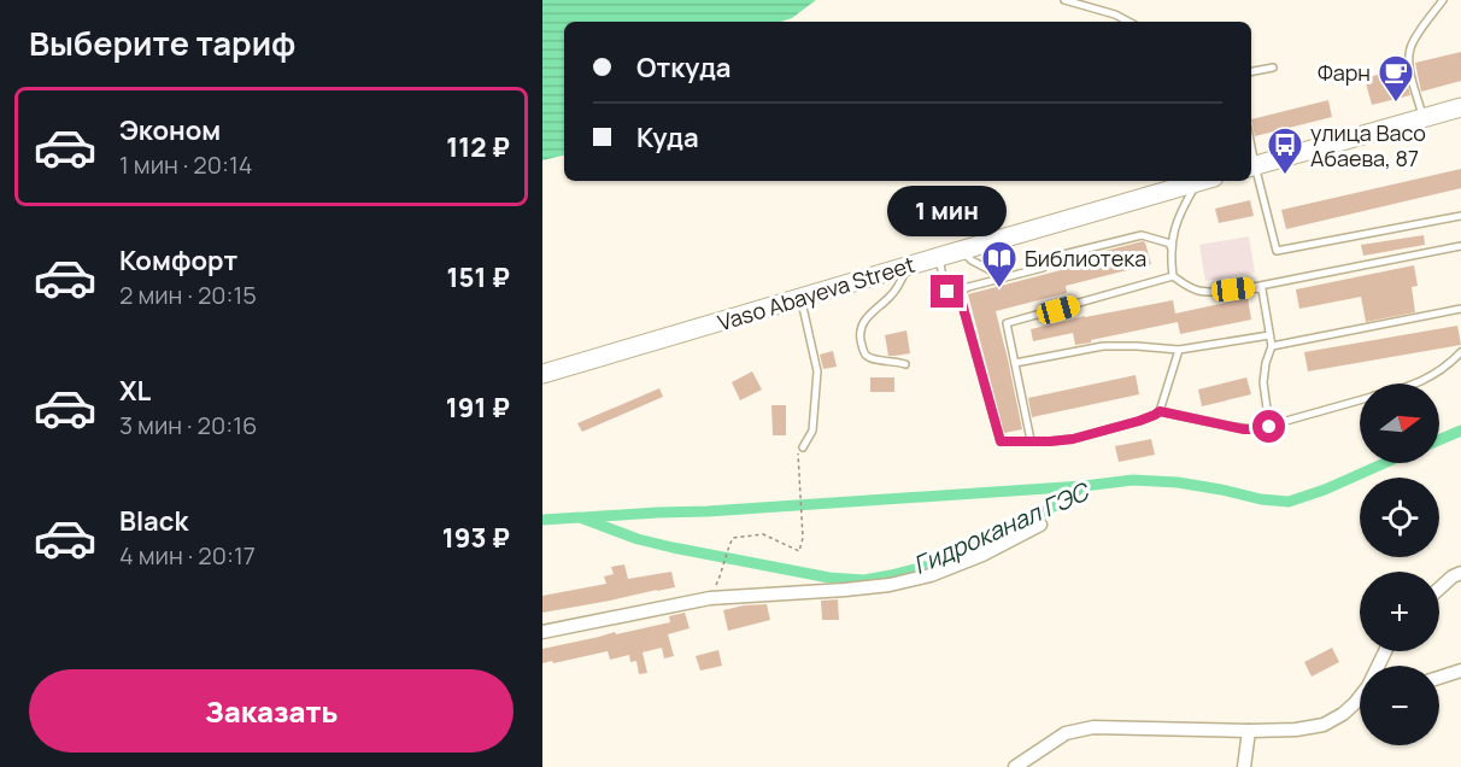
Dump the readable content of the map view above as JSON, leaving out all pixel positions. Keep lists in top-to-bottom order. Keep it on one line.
{"streets":{"street":["Vaso Abayeva Street"]},"water":["Гидроканал ГЭС"],"places":{"cafe":["Фарн"],"bus stop":["улица Васо Абаева, 87"],"library":["Библиотека"]},"north":"right","page":{"heading":"Выберите тариф","banner":["Откуда","Куда"],"list":[{"name":"Эконом","note":"1 мин · 20:14","value":"112 ₽"},{"name":"Комфорт","note":"2 мин · 20:15","value":"151 ₽"},{"name":"XL","note":"3 мин · 20:16","value":"191 ₽"},{"name":"Black","note":"4 мин · 20:17","value":"193 ₽"}],"bubble":"1 мин","map_buttons":["+","−"],"buttons":"Заказать"}}
